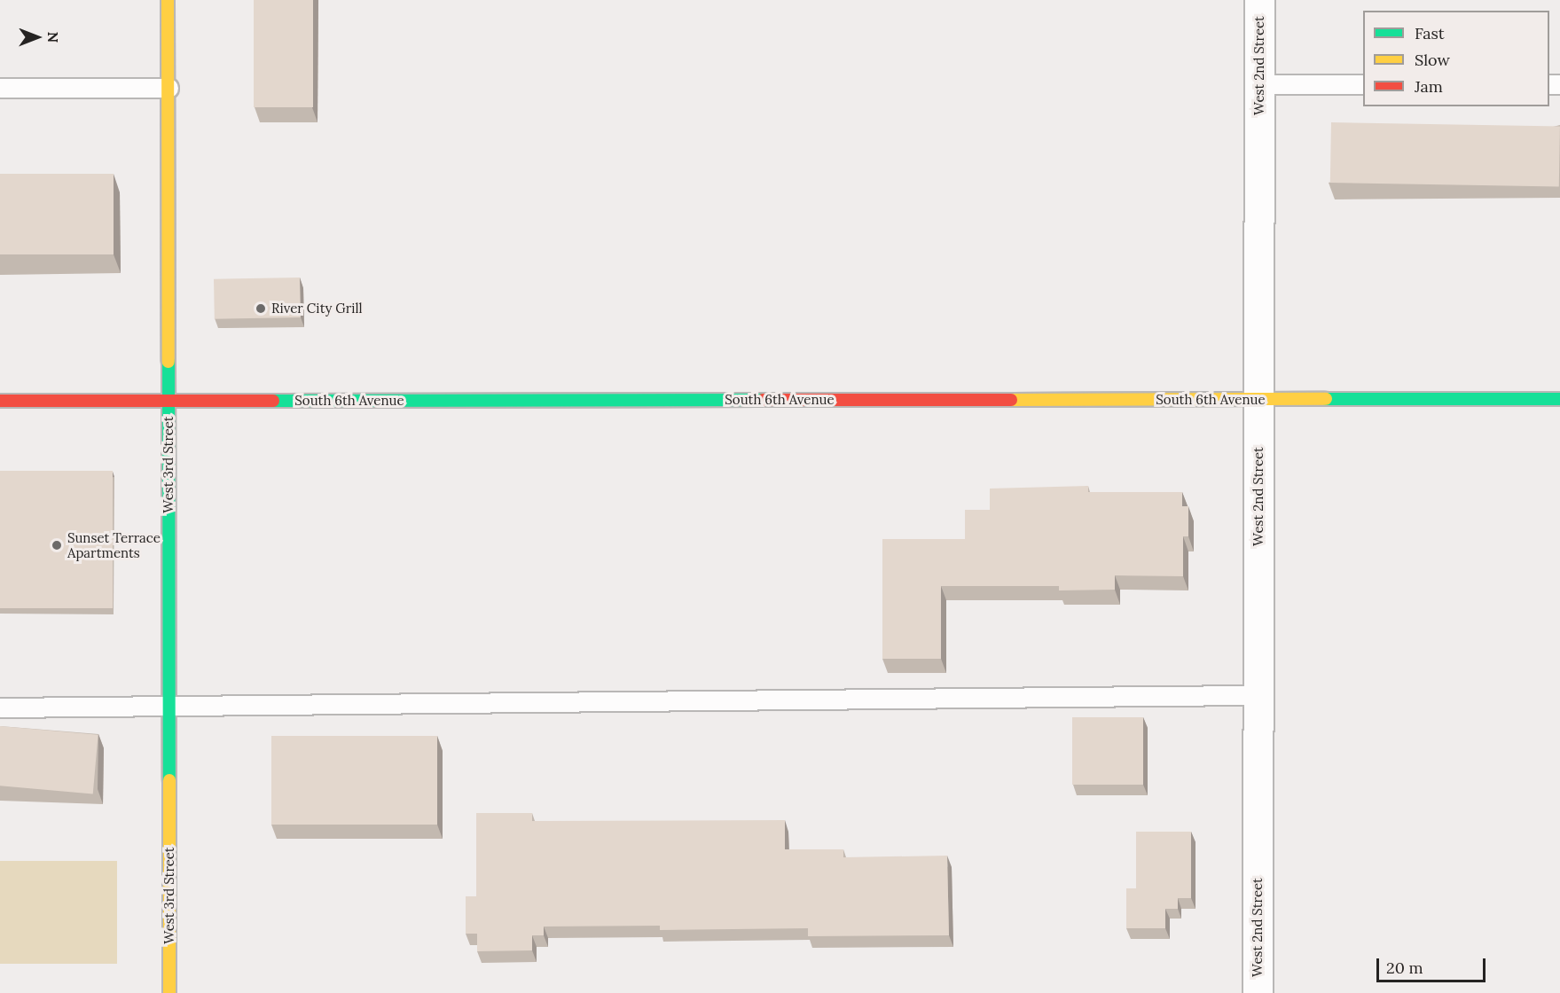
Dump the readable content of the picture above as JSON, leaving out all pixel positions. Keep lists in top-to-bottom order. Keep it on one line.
{"streets":{"street":["West 2nd Street","South 6th Avenue","West 3rd Street"]},"crossings":[["West 2nd Street","South 6th Avenue"],["South 6th Avenue","West 3rd Street"]],"places":["River City Grill","Sunset Terrace Apartments"],"legend":["Fast","Slow","Jam"],"scale_bar":"20 m","north":"right"}
